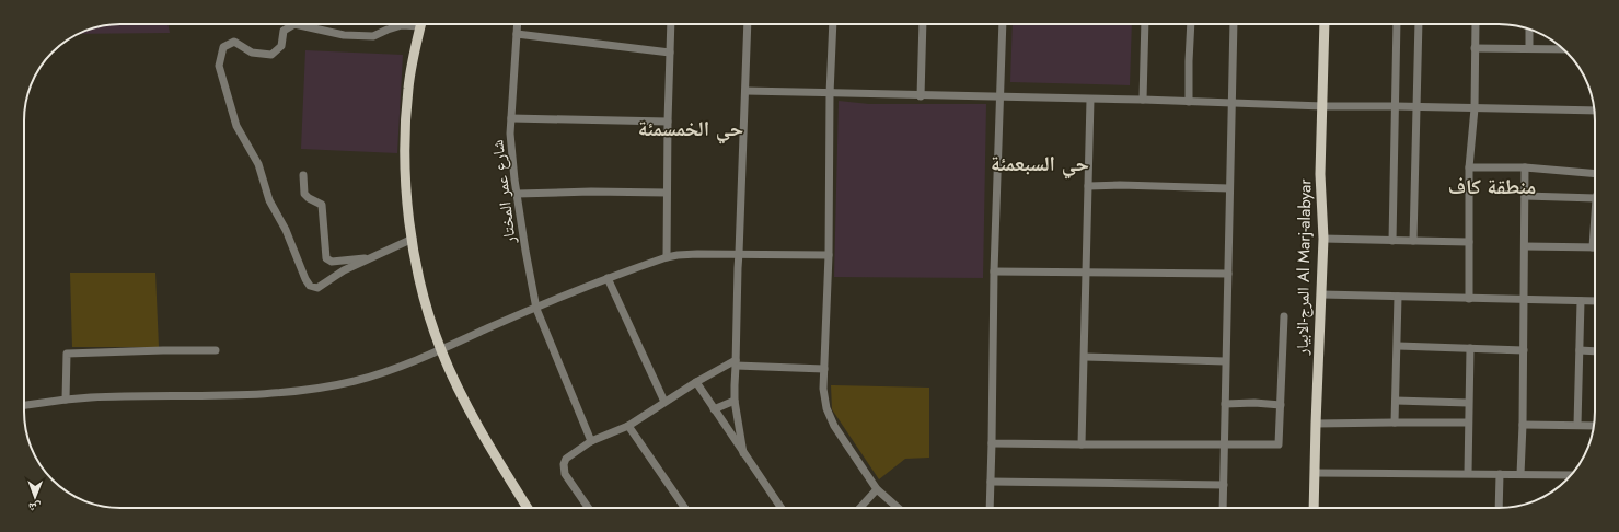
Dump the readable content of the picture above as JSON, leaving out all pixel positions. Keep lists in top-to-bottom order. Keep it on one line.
{"streets":{"main road":["المرج-الابيار Al Marj-alabyar"],"street":["شارع عمر المختار"]},"districts":["حي الخمسمئة","حي السبعمئة","منطقة كاف"],"north":"bottom"}
